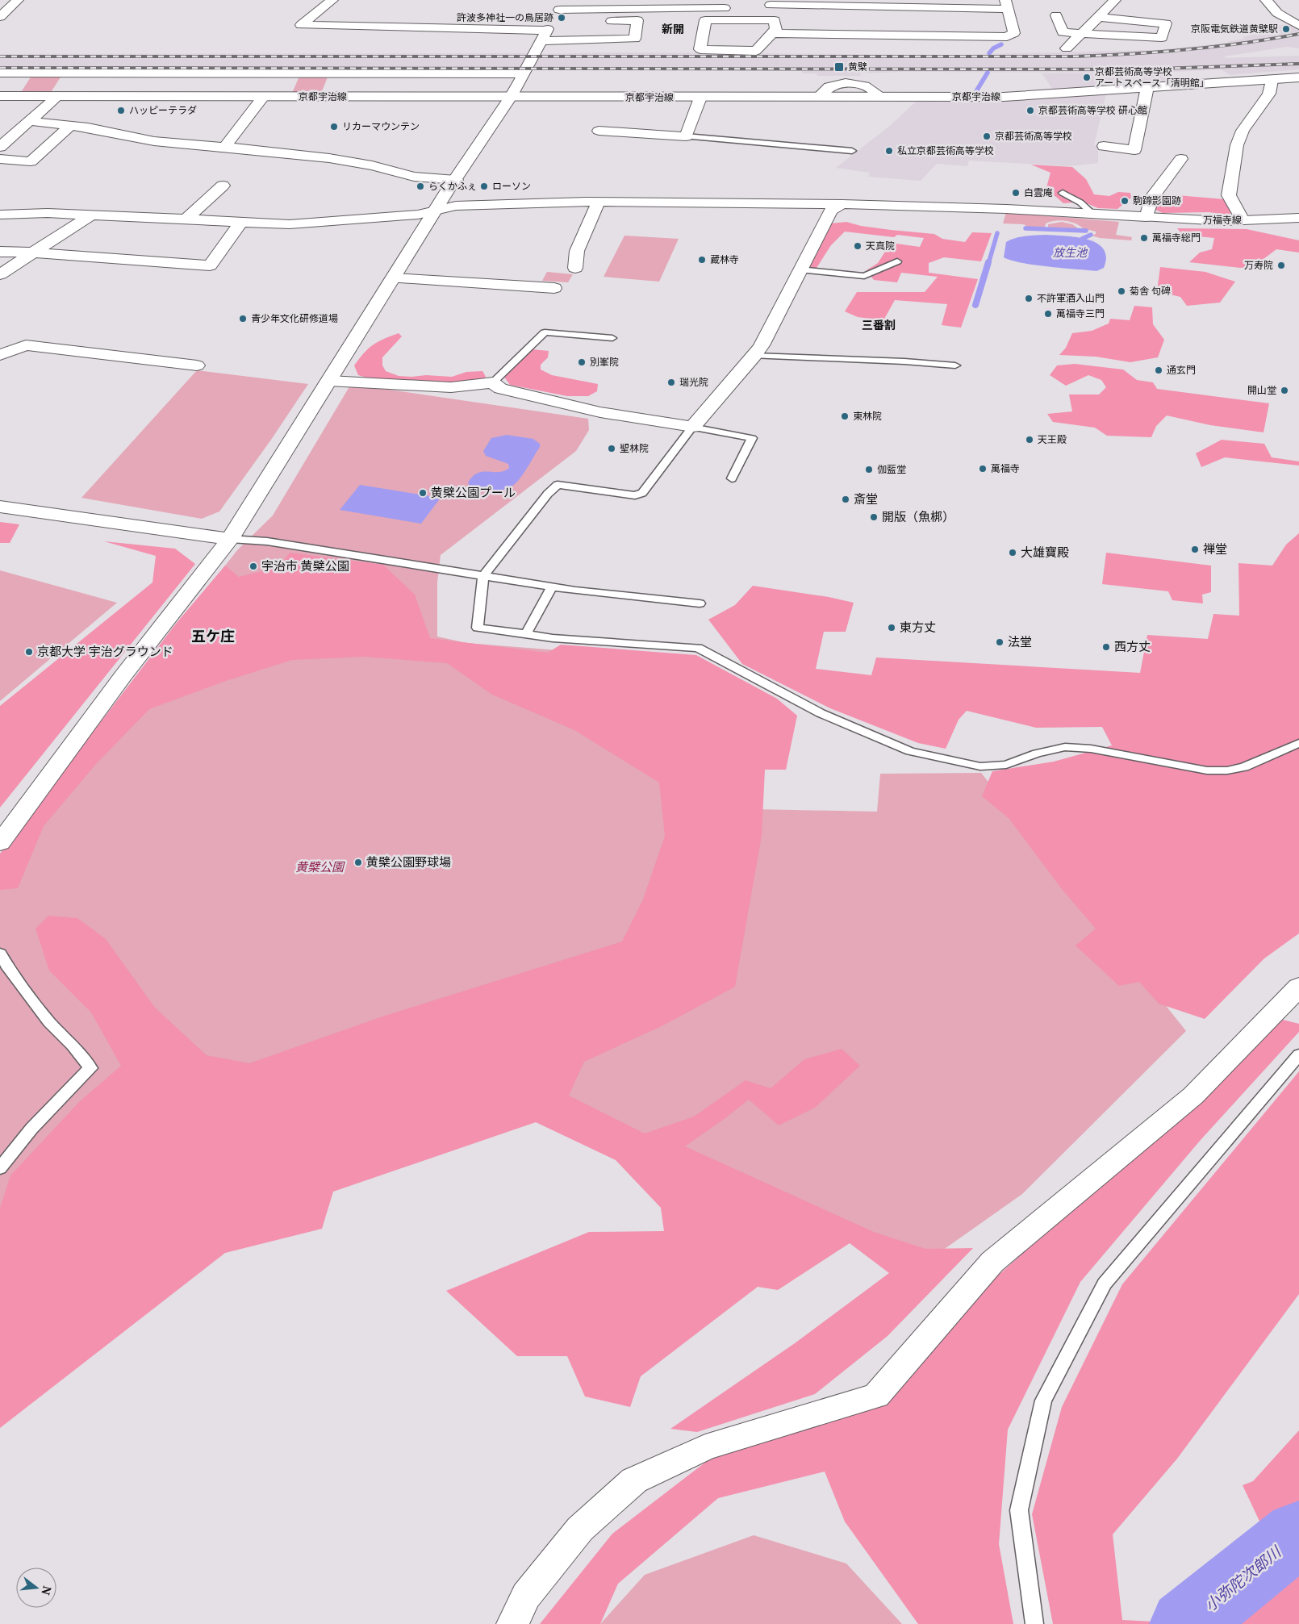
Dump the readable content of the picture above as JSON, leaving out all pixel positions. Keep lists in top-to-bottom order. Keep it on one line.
{"streets":{"street":["京都宇治線","万福寺線"]},"districts":["新開","三番割","五ケ庄"],"water":["放生池","小弥陀次郎川"],"parks":["黄檗公園"],"places":{"other":["許波多神社一の鳥居跡","京阪電気鉄道黄檗駅","京都芸術高等学校 アートスペース「清明館」","ハッピーテラダ","京都芸術高等学校 研心館","リカーマウンテン","京都芸術高等学校","私立京都芸術高等学校","らくかふぇ","ローソン","白雲庵","駒蹄影園跡","萬福寺総門","天真院","蔵林寺","万寿院","菊舎 句碑","不許軍酒入山門","萬福寺三門","青少年文化研修道場","別峯院","通玄門","瑞光院","開山堂","東林院","天王殿","聖林院","萬福寺","伽藍堂","黄檗公園プール","斎堂","開版（魚梆）","禅堂","大雄寶殿","宇治市 黄檗公園","東方丈","法堂","西方丈","京都大学 宇治グラウンド","黄檗公園野球場"],"transit":["黄檗"]},"north":"right"}
